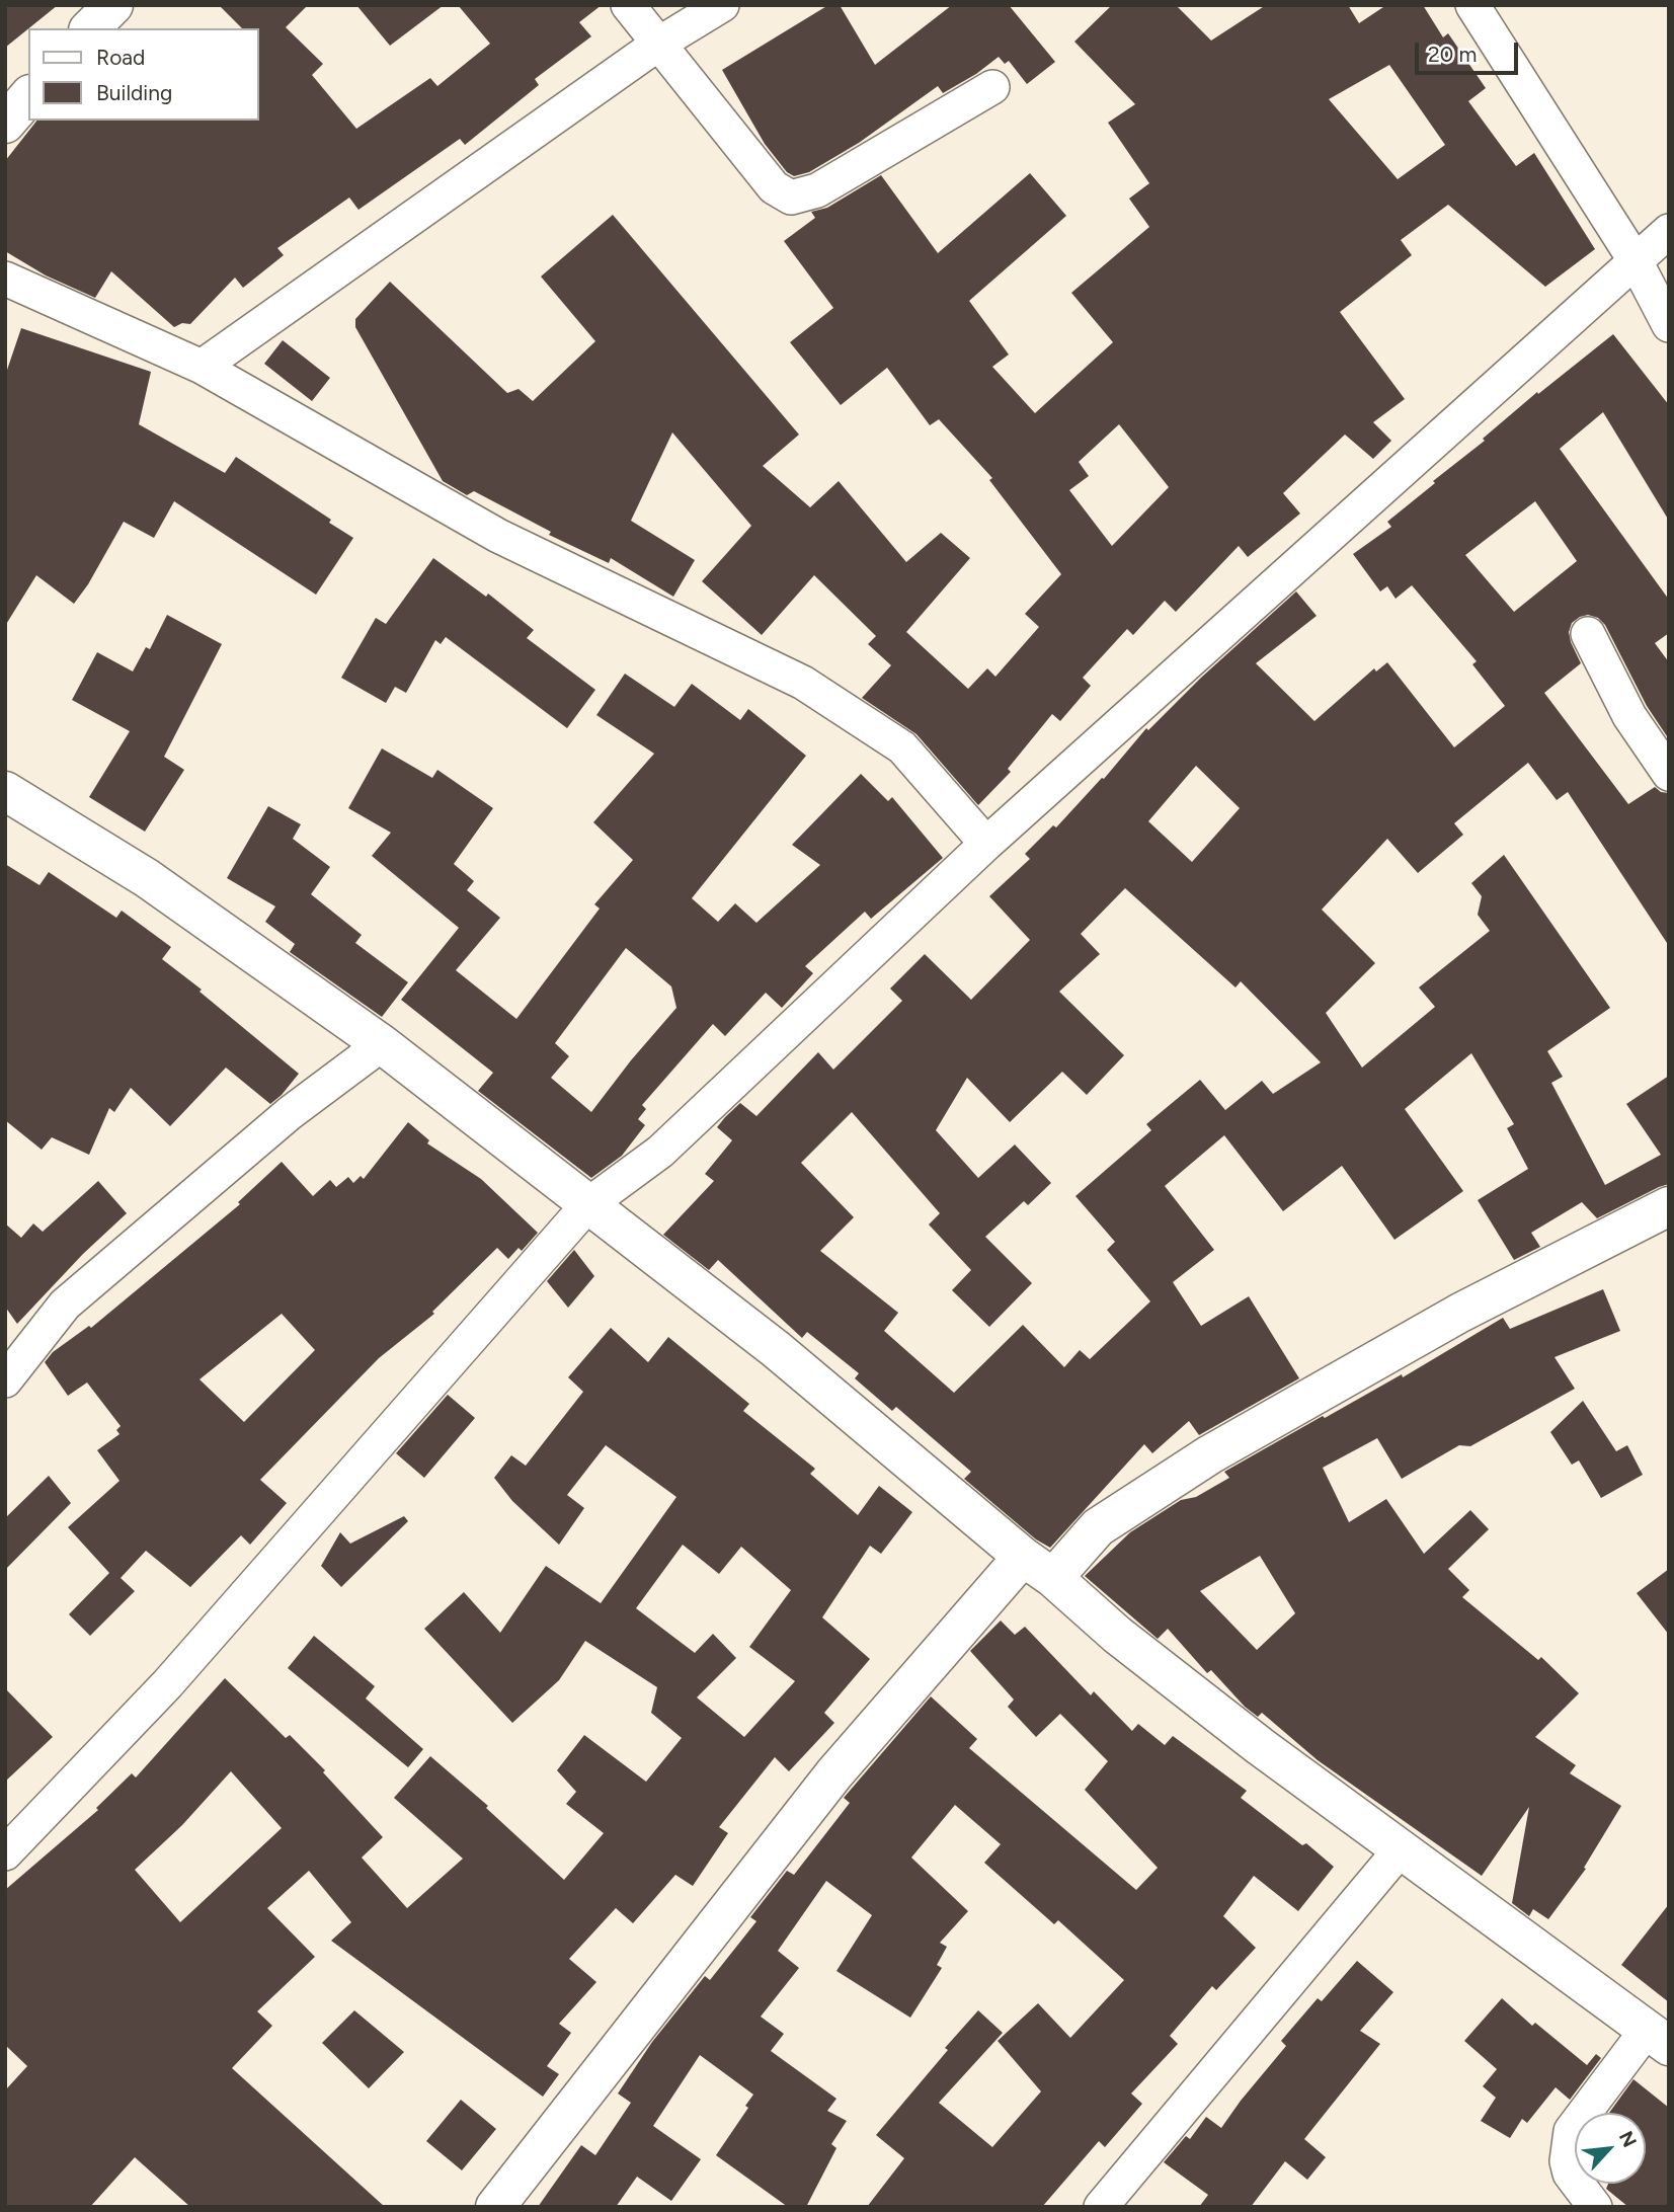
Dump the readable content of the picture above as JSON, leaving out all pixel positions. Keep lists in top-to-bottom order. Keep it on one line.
{"legend":["Road","Building"],"scale_bar":"20 m","north":"top right"}
